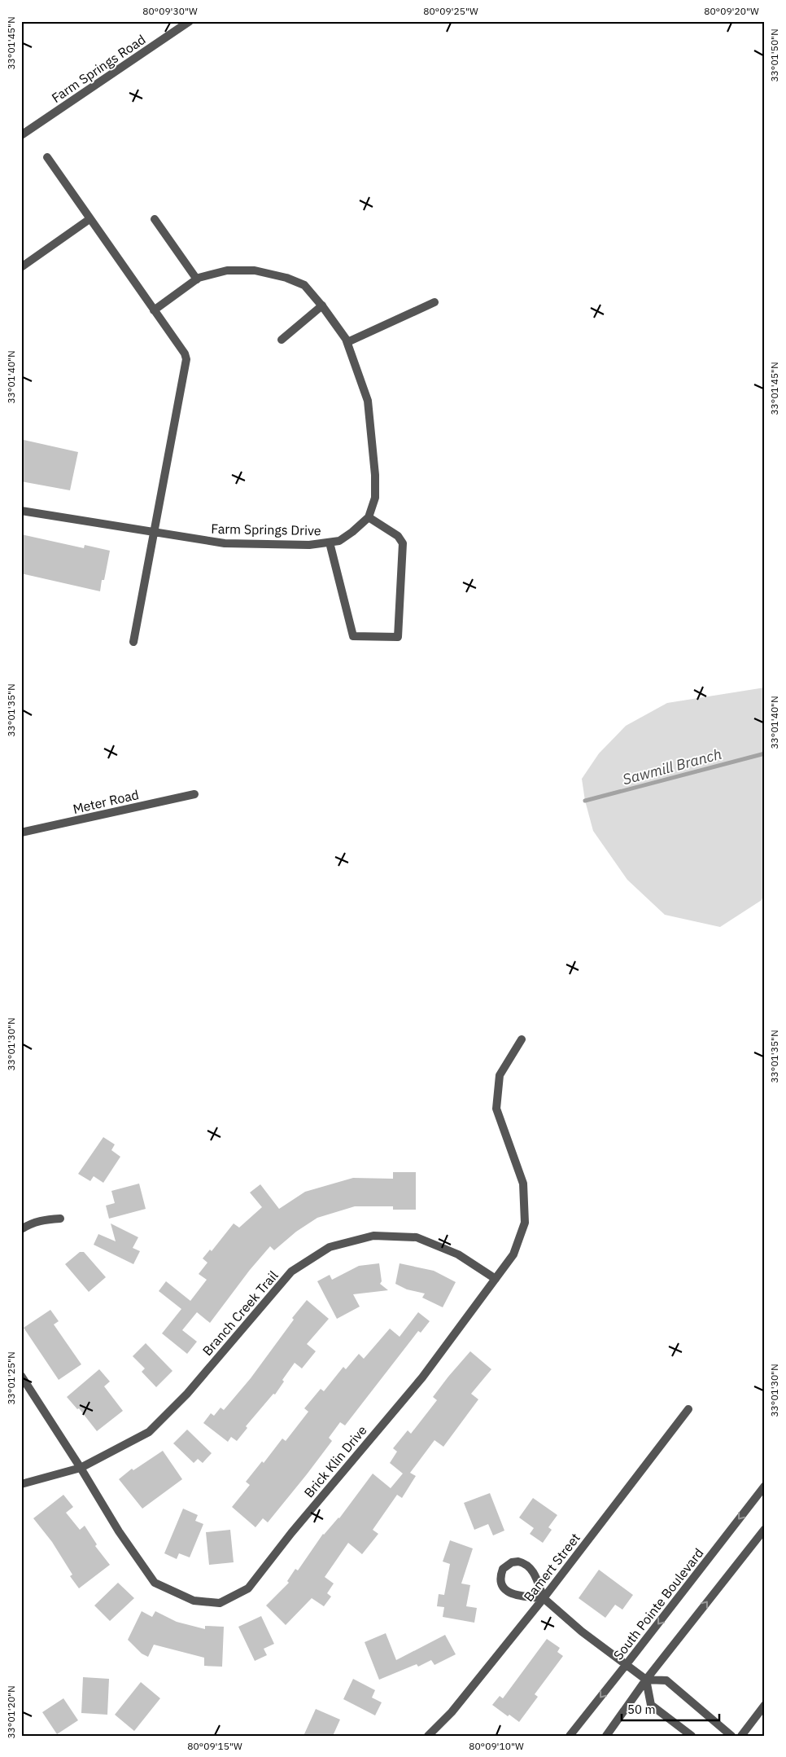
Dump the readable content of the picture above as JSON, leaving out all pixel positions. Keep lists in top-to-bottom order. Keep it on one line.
{"streets":{"street":["Farm Springs Road","Farm Springs Drive","Meter Road","Branch Creek Trail","Brick Klin Drive","Bamert Street","South Pointe Boulevard"]},"crossings":[["Branch Creek Trail","Brick Klin Drive"]],"water":["Sawmill Branch"],"scale_bar":"50 m","coordinates":["80°09'30\"W","80°09'25\"W","80°09'20\"W","33°01'45\"N","33°01'50\"N","33°01'40\"N","33°01'35\"N","33°01'30\"N","33°01'25\"N","33°01'20\"N","80°09'15\"W","80°09'10\"W"]}
